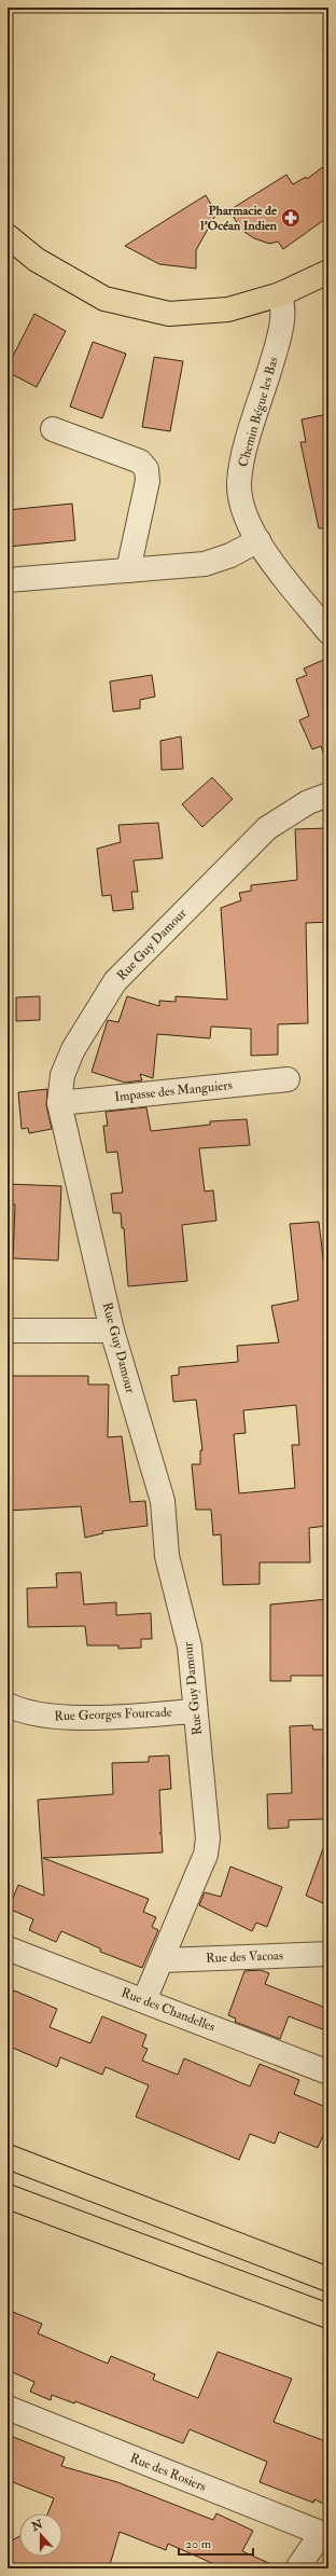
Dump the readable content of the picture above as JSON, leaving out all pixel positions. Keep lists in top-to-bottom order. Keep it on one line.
{"streets":{"street":["Chemin Bégue les Bas","Rue Guy Damour","Impasse des Manguiers","Rue Georges Fourcade","Rue des Vacoas","Rue des Chandelles","Rue des Rosiers"]},"crossings":[["Rue Guy Damour","Impasse des Manguiers"],["Rue Guy Damour","Rue Georges Fourcade"],["Rue Guy Damour","Rue des Vacoas"],["Rue Guy Damour","Rue des Chandelles"]],"places":{"pharmacy":["Pharmacie de l'Océan Indien"]},"scale_bar":"20 m","north":"top"}
